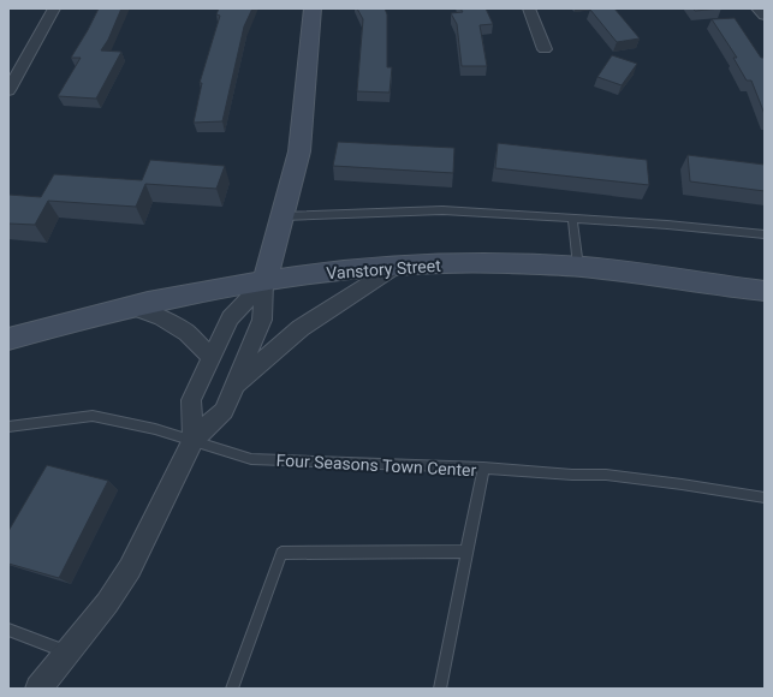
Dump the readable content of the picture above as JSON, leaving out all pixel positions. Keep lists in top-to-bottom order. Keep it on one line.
{"streets":{"street":["Vanstory Street"],"lane":["Four Seasons Town Center"]}}
